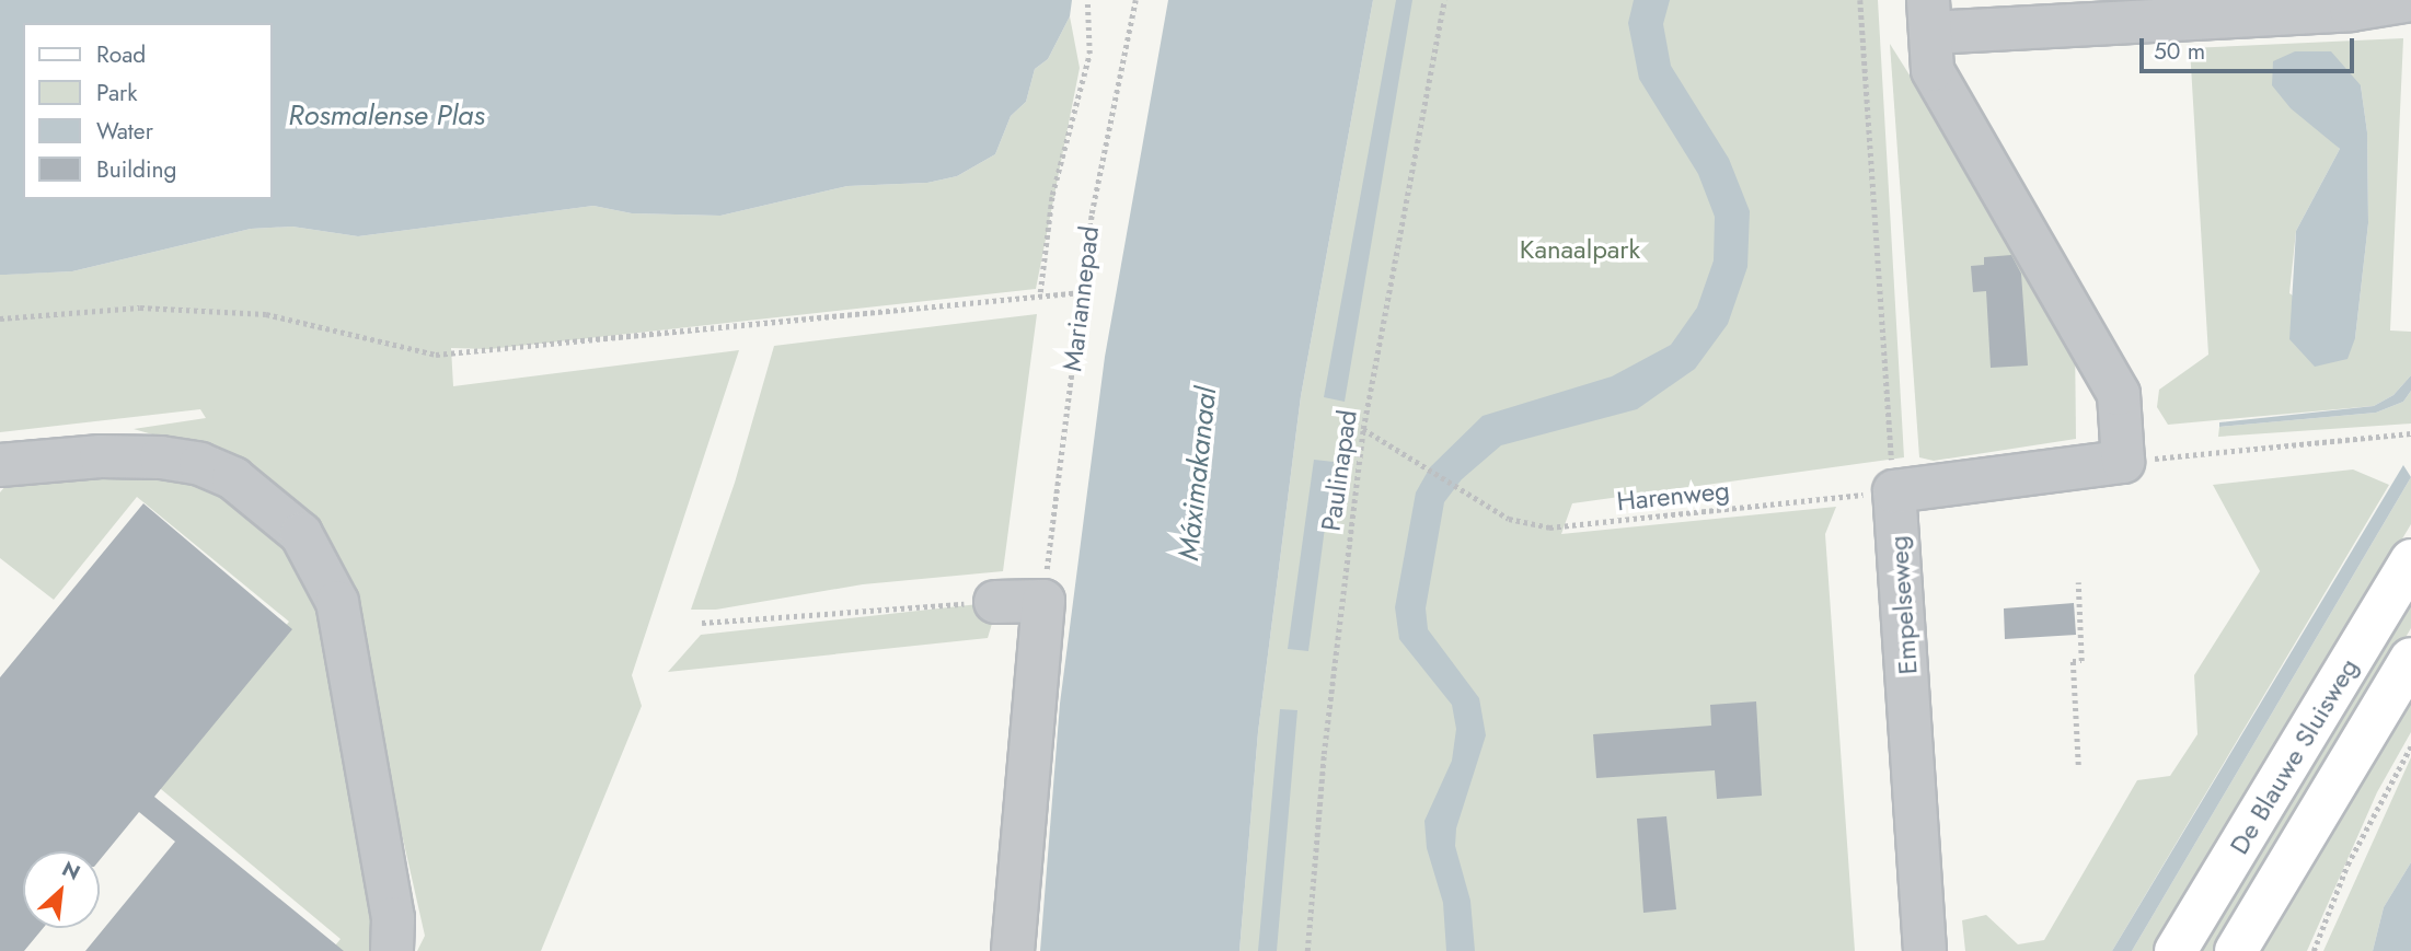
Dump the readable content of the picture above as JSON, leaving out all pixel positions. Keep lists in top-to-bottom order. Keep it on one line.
{"streets":{"main road":["De Blauwe Sluisweg"],"street":["Empelseweg"],"path":["Mariannepad","Paulinapad","Harenweg"]},"crossings":[["Paulinapad","Harenweg"],["Harenweg","Empelseweg"]],"water":["Rosmalense Plas","Máximakanaal"],"parks":["Kanaalpark"],"legend":["Road","Park","Water","Building"],"scale_bar":"50 m","north":"top right"}
